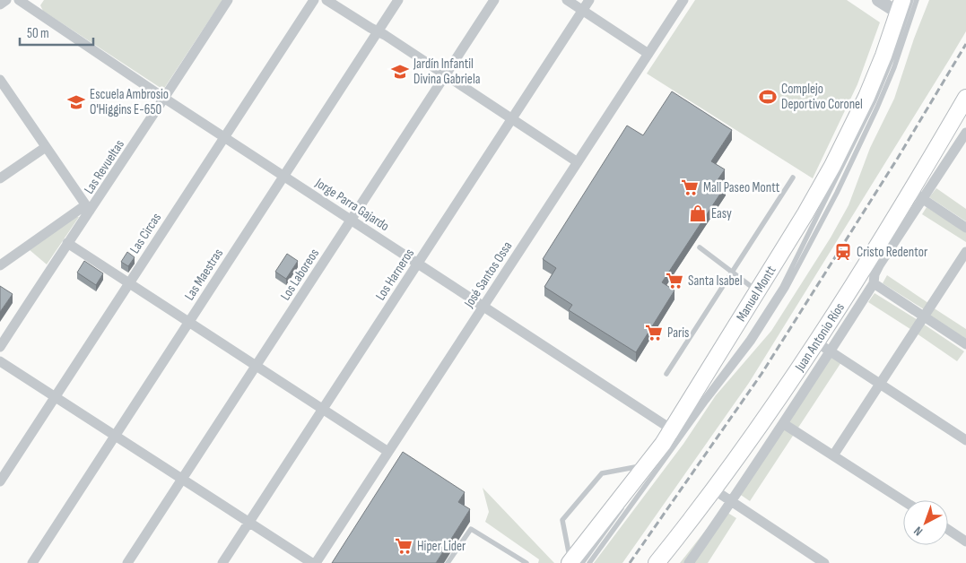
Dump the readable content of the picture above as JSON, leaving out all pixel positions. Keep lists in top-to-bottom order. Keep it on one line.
{"streets":{"main road":["Manuel Montt","Juan Antonio Ríos"],"street":["Las Revueltas","Jorge Parra Gajardo","Las Circas","Las Maestras","Los Laboreos","Los Harneros","José Santos Ossa"]},"crossings":[["Las Revueltas","Jorge Parra Gajardo"],["Jorge Parra Gajardo","Las Circas"],["Jorge Parra Gajardo","Las Maestras"],["Jorge Parra Gajardo","Los Laboreos"],["Jorge Parra Gajardo","Los Harneros"],["Jorge Parra Gajardo","José Santos Ossa"],["Jorge Parra Gajardo","Manuel Montt"]],"places":{"school or university":["Jardín Infantil Divina Gabriela","Escuela Ambrosio O'Higgins E-650"],"sports":["Complejo Deportivo Coronel"],"supermarket":["Mall Paseo Montt","Santa Isabel","Paris","Hiper Lider"],"shop":["Easy"],"station":["Cristo Redentor"]},"scale_bar":"50 m","north":"bottom left"}
